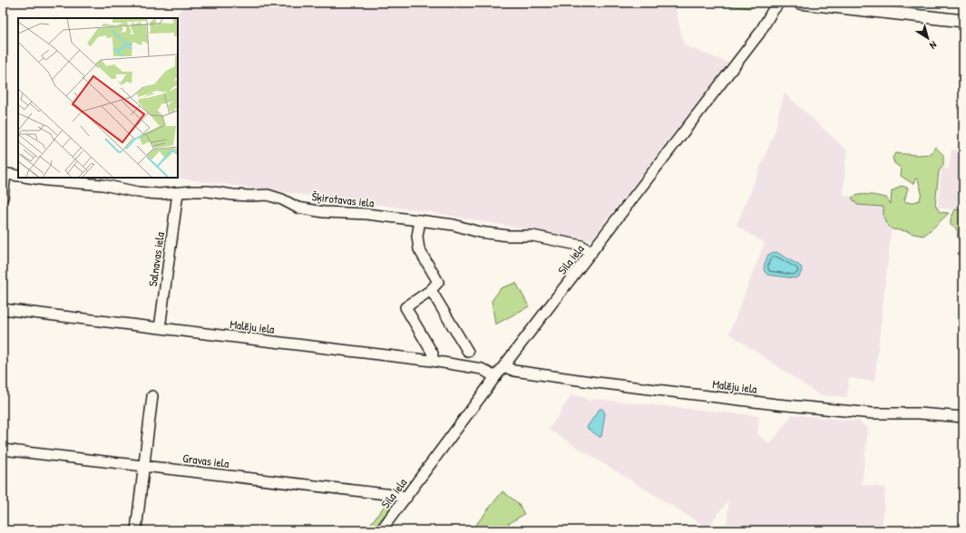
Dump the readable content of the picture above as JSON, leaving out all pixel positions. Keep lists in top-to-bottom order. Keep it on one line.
{"streets":{"street":["Šķirotavas iela","Salnavas iela","Sila iela","Malēju iela","Gravas iela"]},"crossings":[["Šķirotavas iela","Salnavas iela"],["Šķirotavas iela","Sila iela"],["Salnavas iela","Malēju iela"],["Sila iela","Malēju iela"],["Sila iela","Gravas iela"]],"north":"bottom right"}
